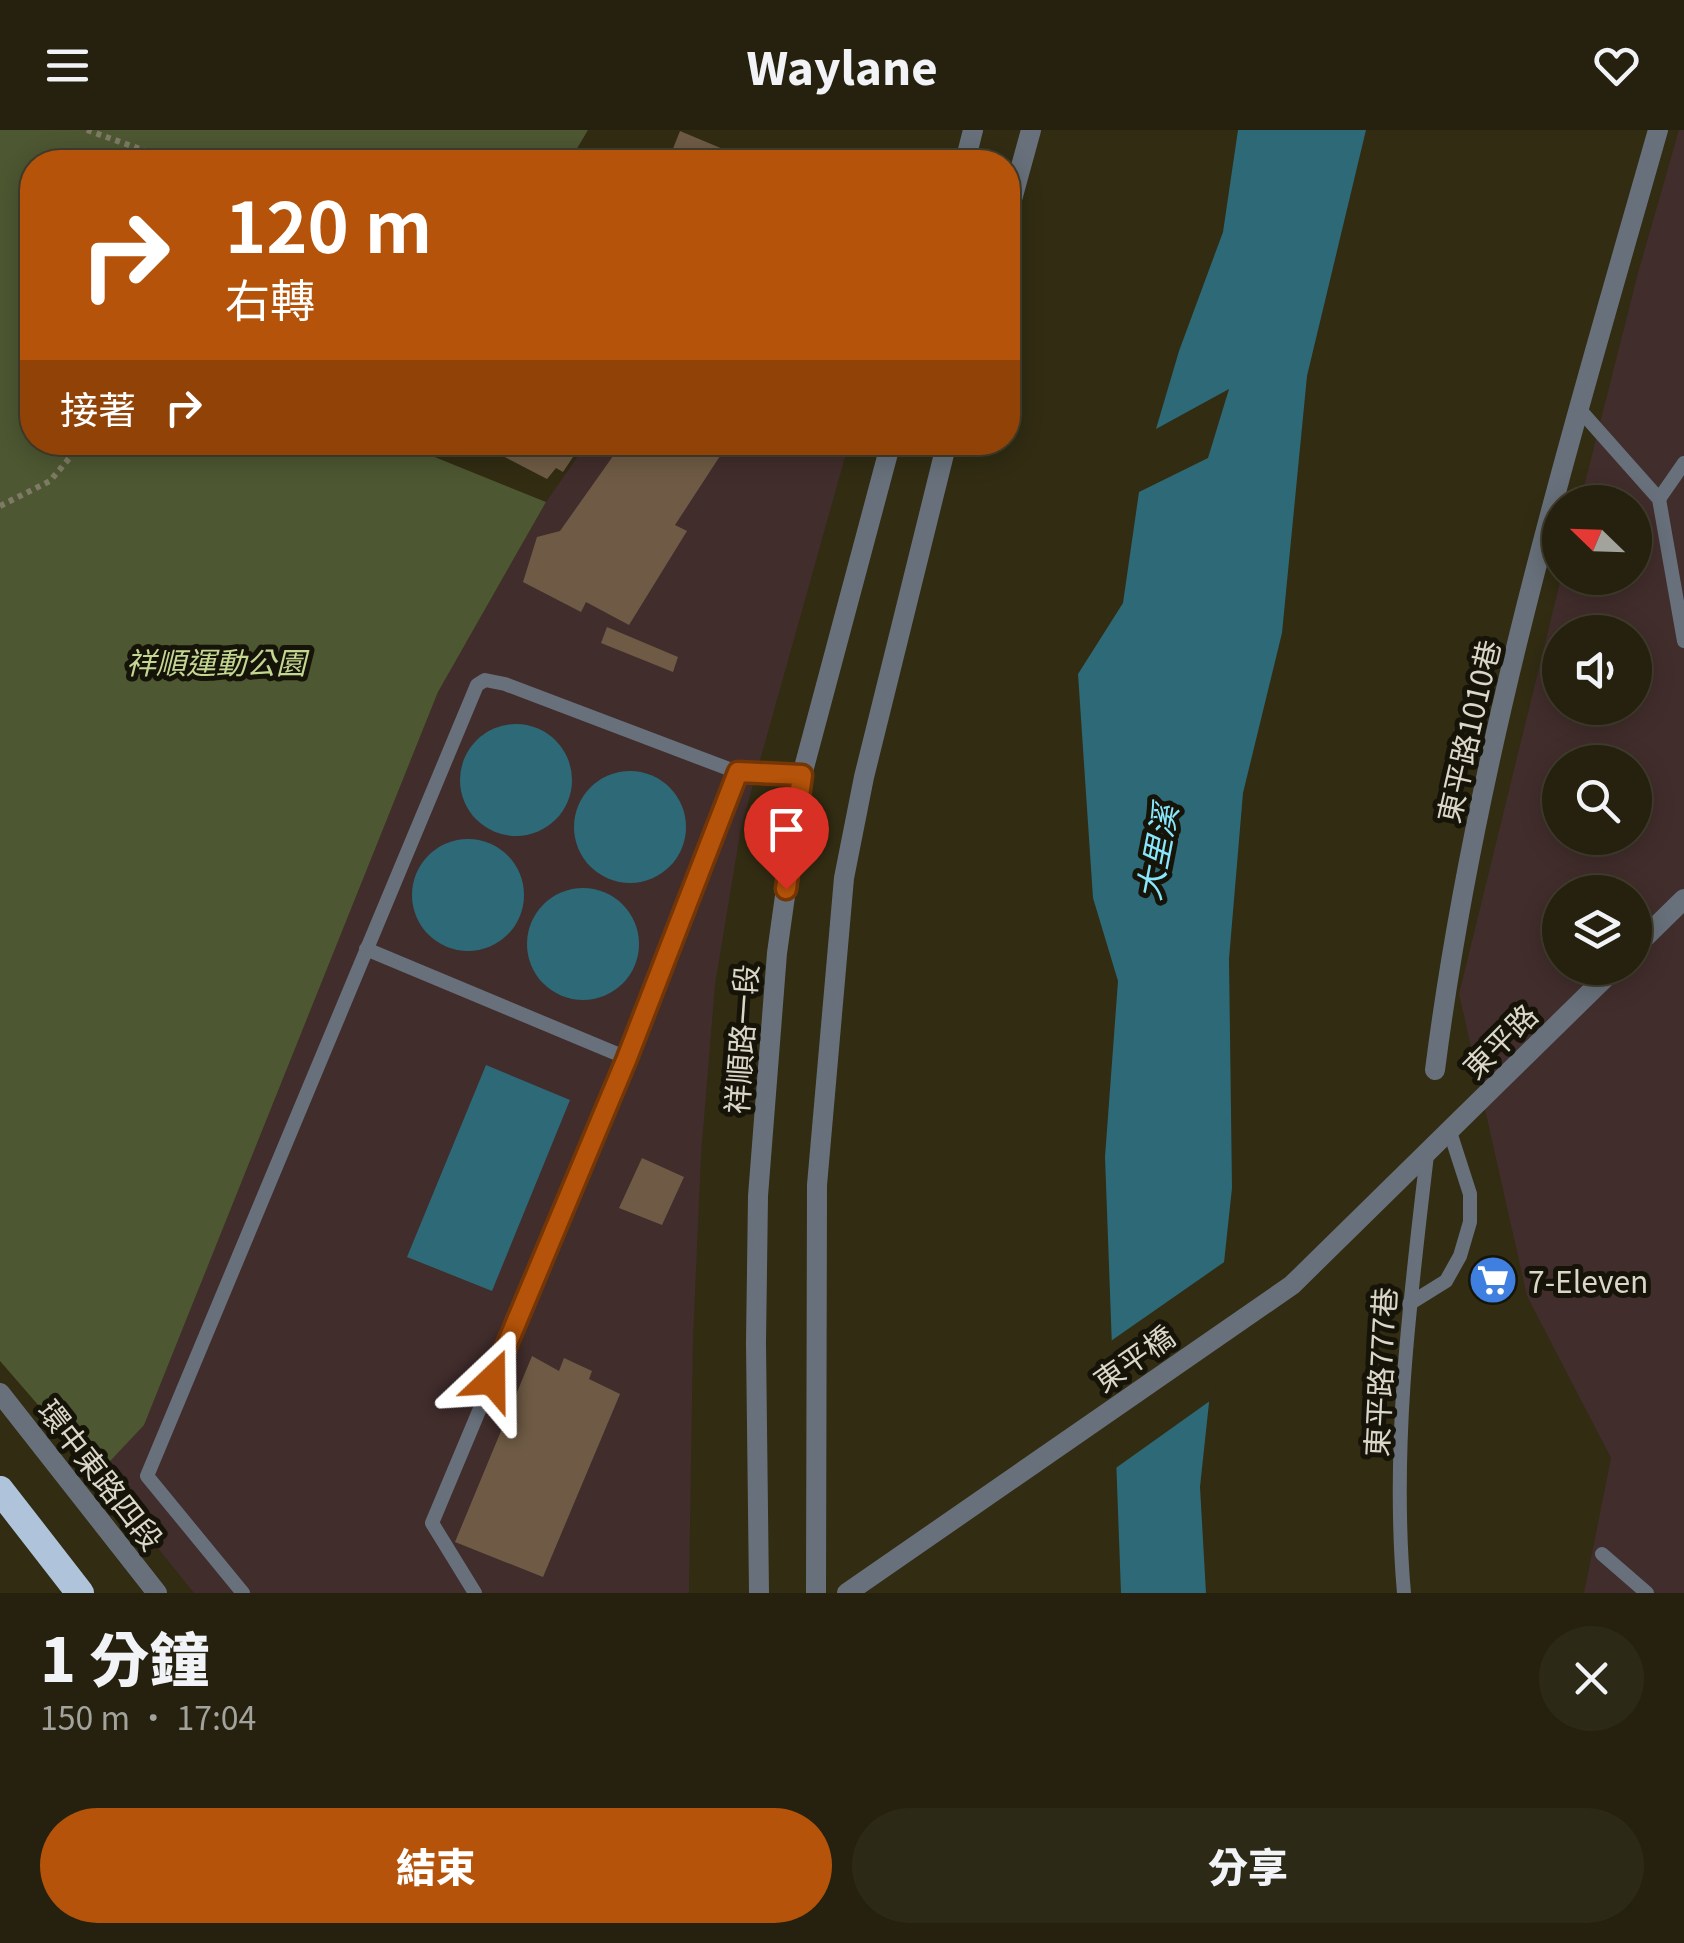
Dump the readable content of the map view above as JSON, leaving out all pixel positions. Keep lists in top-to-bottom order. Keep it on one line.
{"streets":{"street":["東平路1010巷","祥順路一段","東平路","東平橋","環中東路四段"],"lane":["東平路777巷"]},"crossings":[["東平路","東平橋"],["東平路","東平路777巷"],["東平橋","東平路777巷"]],"water":["大里溪"],"parks":["祥順運動公園"],"places":{"supermarket":["7-Eleven"]},"north":"top left","page":{"header":"Waylane","turn":["120 m","右轉"],"then":"接著","heading":["1 分鐘","150 m · 17:04"],"buttons":["結束","分享"]}}
